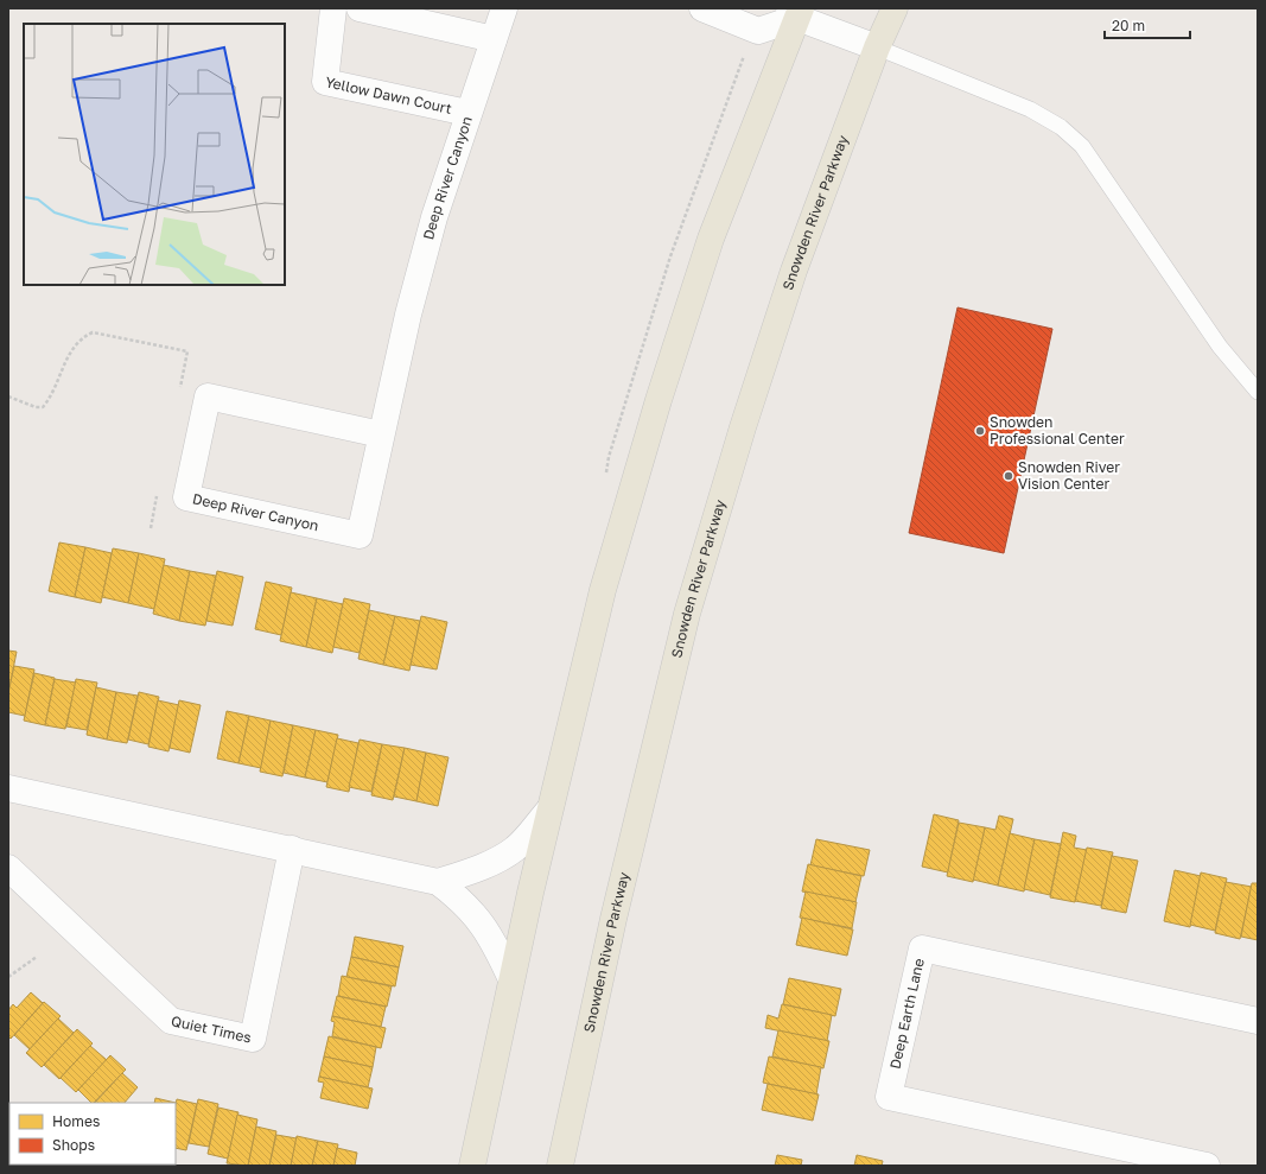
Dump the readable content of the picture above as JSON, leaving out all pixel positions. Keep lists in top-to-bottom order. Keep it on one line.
{"streets":{"main road":["Snowden River Parkway"],"street":["Yellow Dawn Court","Deep River Canyon","Deep Earth Lane","Quiet Times"]},"crossings":[["Yellow Dawn Court","Deep River Canyon"]],"places":["Snowden Professional Center","Snowden River Vision Center"],"legend":["Homes","Shops"],"scale_bar":"20 m"}
